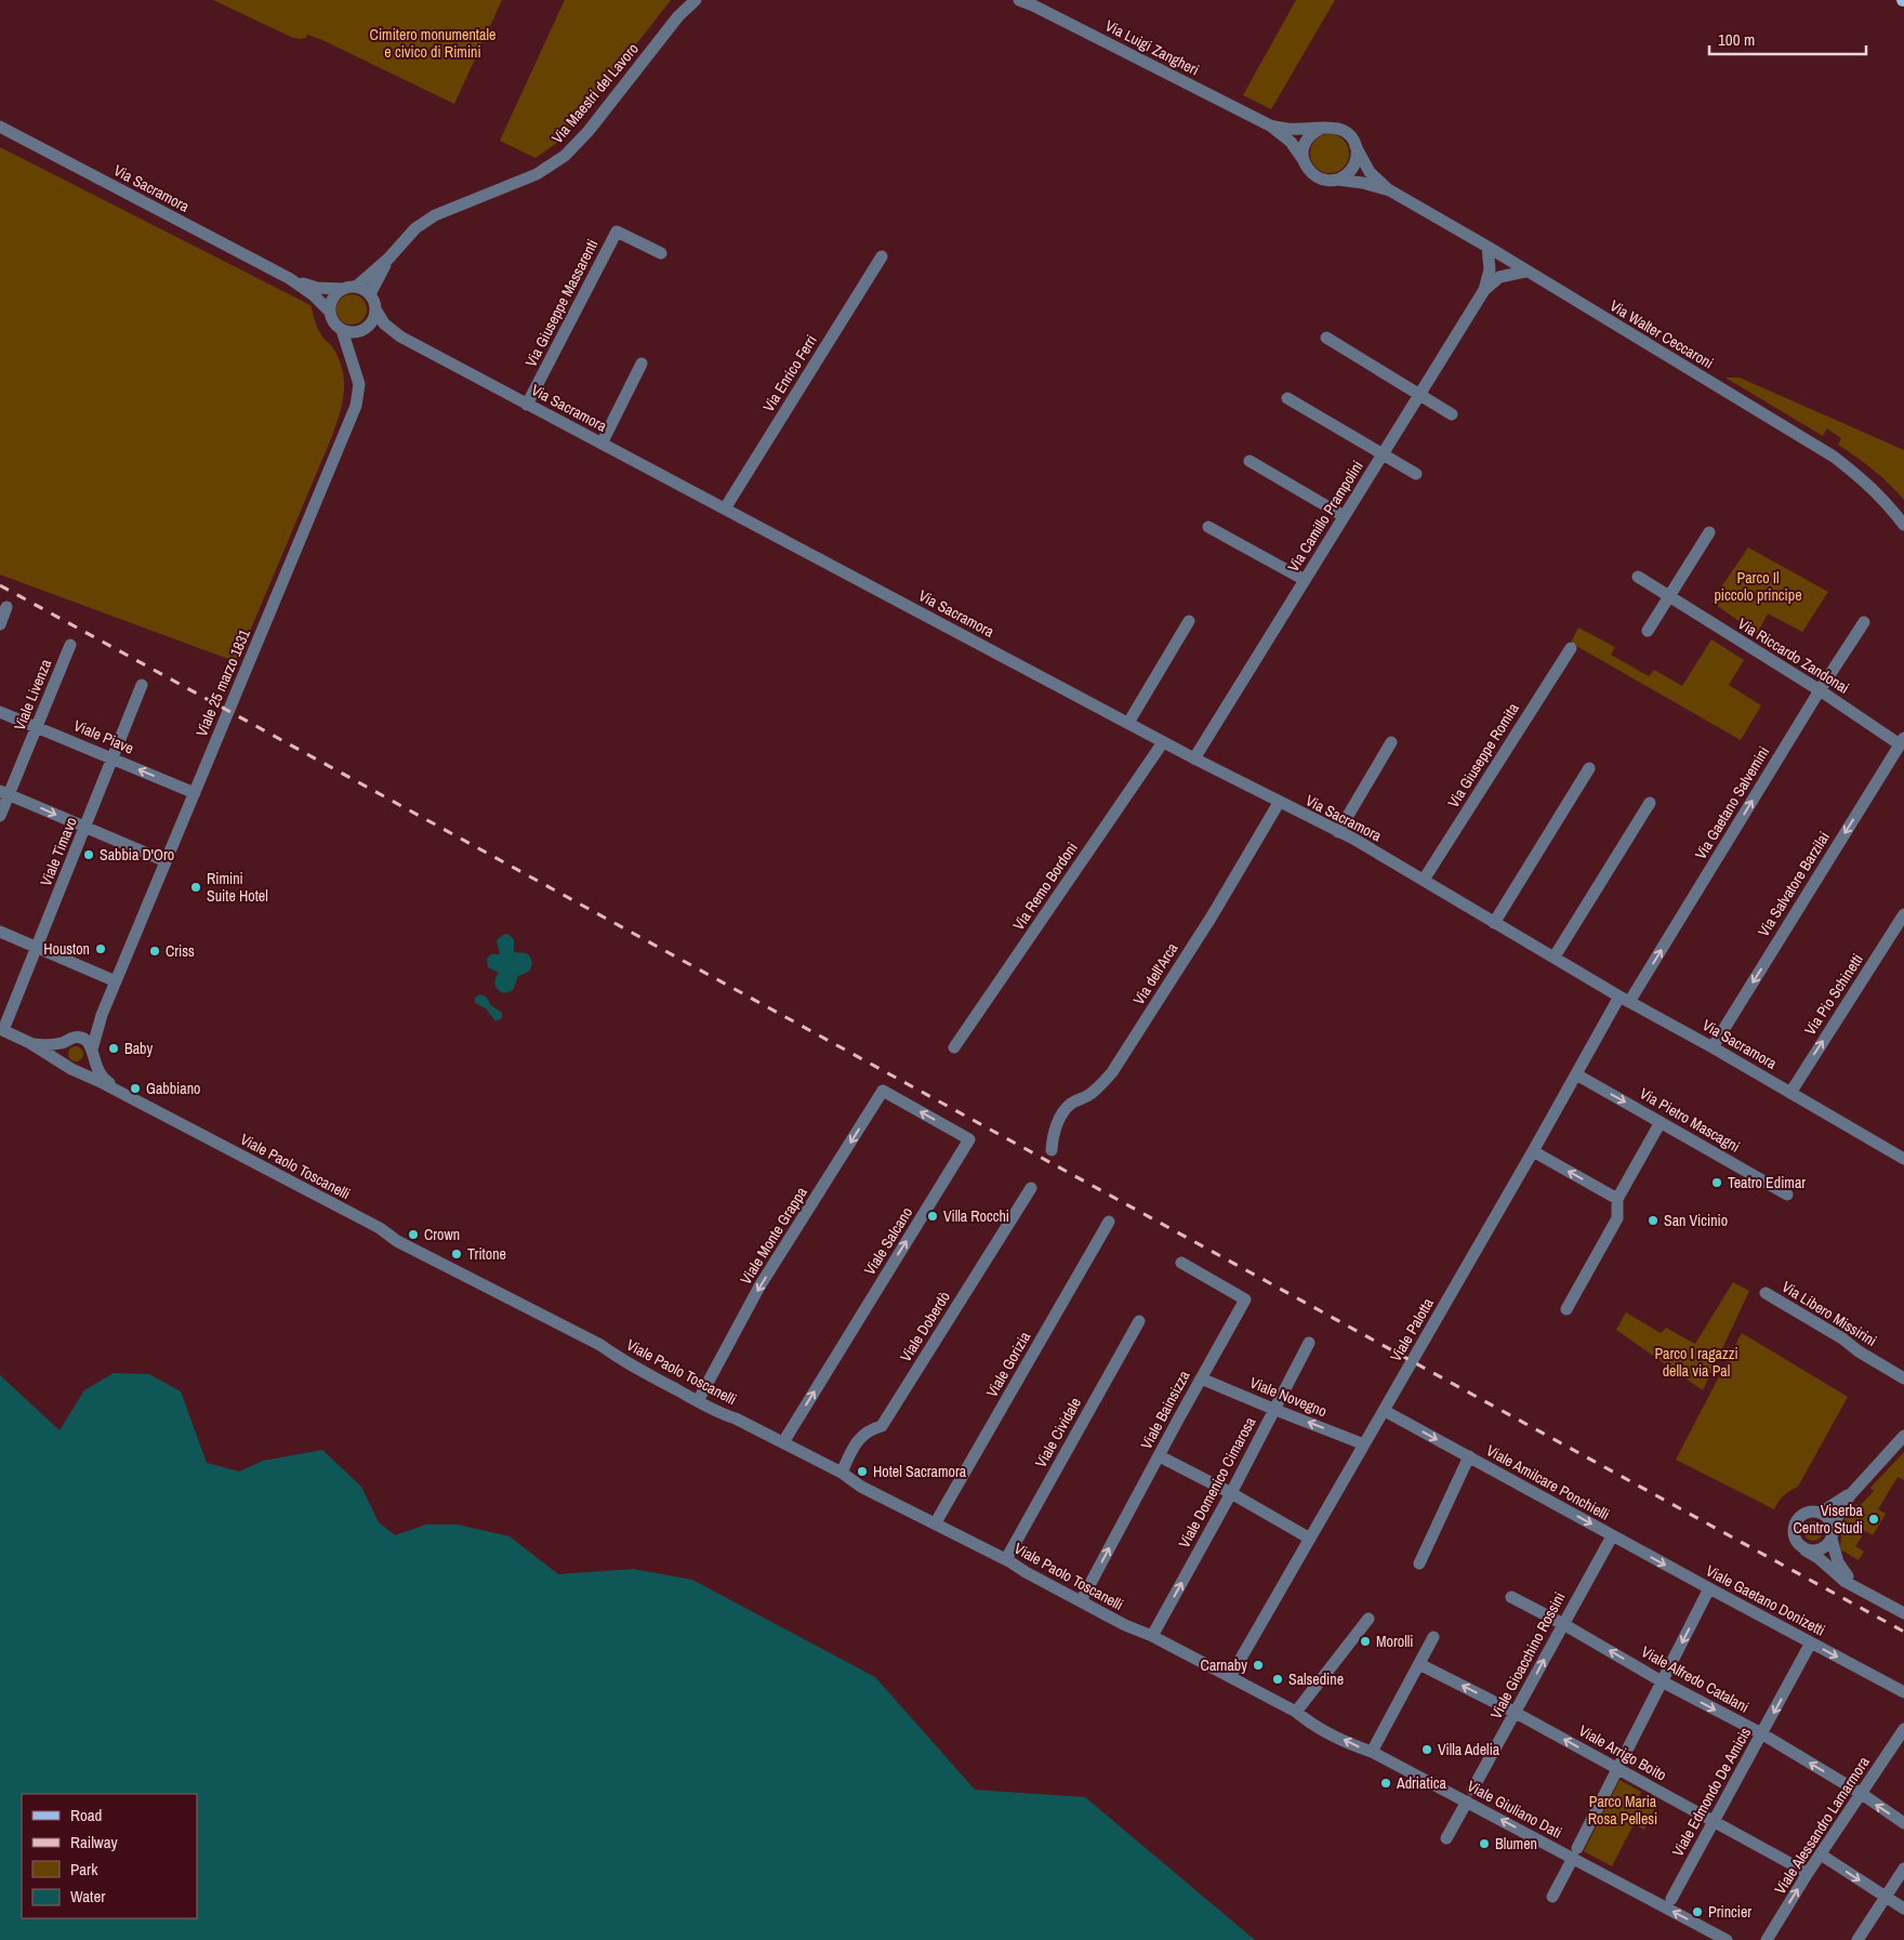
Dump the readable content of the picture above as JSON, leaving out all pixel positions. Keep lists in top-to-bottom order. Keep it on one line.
{"streets":{"street":["Via Luigi Zangheri","Via Maestri del Lavoro","Via Sacramora","Via Giuseppe Massarenti","Via Walter Ceccaroni","Via Enrico Ferri","Via Camillo Prampolini","Via Riccardo Zandonai","Viale 25 marzo 1831","Viale Livenza","Viale Piave","Via Giuseppe Romita","Via Gaetano Salvemini","Viale Timavo","Via Salvatore Barzilai","Via Remo Bordoni","Via dell'Arca","Via Pio Schinetti","Via Pietro Mascagni","Viale Paolo Toscanelli","Viale Monte Grappa","Viale Salcano","Via Libero Missirini","Viale Doberdò","Viale Palotta","Viale Gorizia","Viale Novegno","Viale Bainsizza","Viale Cividale","Viale Domenico Cimarosa","Viale Amilcare Ponchielli","Viale Gaetano Donizetti","Viale Gioacchino Rossini","Viale Alfredo Catalani","Viale Arrigo Boito","Viale Edmondo De Amicis","Viale Giuliano Dati","Viale Alessandro Lamarmora"]},"crossings":[["Via Luigi Zangheri","Via Walter Ceccaroni"],["Via Maestri del Lavoro","Via Sacramora"],["Via Maestri del Lavoro","Viale 25 marzo 1831"],["Via Sacramora","Via Giuseppe Massarenti"],["Via Sacramora","Via Enrico Ferri"],["Via Sacramora","Via Camillo Prampolini"],["Via Sacramora","Viale 25 marzo 1831"],["Via Sacramora","Via Giuseppe Romita"],["Via Sacramora","Via Gaetano Salvemini"],["Via Sacramora","Via Salvatore Barzilai"],["Via Sacramora","Via Remo Bordoni"],["Via Sacramora","Via dell'Arca"],["Via Sacramora","Via Pio Schinetti"],["Via Sacramora","Viale Palotta"],["Via Walter Ceccaroni","Via Camillo Prampolini"],["Via Riccardo Zandonai","Via Gaetano Salvemini"],["Via Riccardo Zandonai","Via Salvatore Barzilai"],["Viale 25 marzo 1831","Viale Piave"],["Viale 25 marzo 1831","Viale Paolo Toscanelli"],["Viale Livenza","Viale Piave"],["Viale Piave","Viale Timavo"],["Via Gaetano Salvemini","Viale Palotta"],["Viale Timavo","Viale Paolo Toscanelli"],["Via Pietro Mascagni","Viale Palotta"],["Viale Paolo Toscanelli","Viale Monte Grappa"],["Viale Paolo Toscanelli","Viale Salcano"],["Viale Paolo Toscanelli","Viale Doberdò"],["Viale Paolo Toscanelli","Viale Palotta"],["Viale Paolo Toscanelli","Viale Gorizia"],["Viale Paolo Toscanelli","Viale Bainsizza"],["Viale Paolo Toscanelli","Viale Cividale"],["Viale Paolo Toscanelli","Viale Domenico Cimarosa"],["Viale Paolo Toscanelli","Viale Giuliano Dati"],["Viale Monte Grappa","Viale Salcano"],["Viale Palotta","Viale Novegno"],["Viale Palotta","Viale Amilcare Ponchielli"],["Viale Palotta","Viale Giuliano Dati"],["Viale Novegno","Viale Bainsizza"],["Viale Novegno","Viale Domenico Cimarosa"],["Viale Amilcare Ponchielli","Viale Gaetano Donizetti"],["Viale Amilcare Ponchielli","Viale Gioacchino Rossini"],["Viale Gaetano Donizetti","Viale Gioacchino Rossini"],["Viale Gaetano Donizetti","Viale Edmondo De Amicis"],["Viale Gioacchino Rossini","Viale Alfredo Catalani"],["Viale Gioacchino Rossini","Viale Arrigo Boito"],["Viale Gioacchino Rossini","Viale Giuliano Dati"],["Viale Alfredo Catalani","Viale Edmondo De Amicis"],["Viale Alfredo Catalani","Viale Alessandro Lamarmora"],["Viale Arrigo Boito","Viale Edmondo De Amicis"],["Viale Arrigo Boito","Viale Alessandro Lamarmora"]],"one_way":["Via Salvatore Barzilai","Via Pio Schinetti","Viale Monte Grappa","Viale Salcano","Viale Bainsizza","Viale Domenico Cimarosa","Viale Amilcare Ponchielli","Viale Arrigo Boito","Viale Edmondo De Amicis","Viale Giuliano Dati"],"parks":["Cimitero monumentale e civico di Rimini","Parco Il piccolo principe","Parco I ragazzi della via Pal","Parco Maria Rosa Pellesi"],"places":["Sabbia D'Oro","Rimini Suite Hotel","Houston","Criss","Baby","Gabbiano","Teatro Edimar","Villa Rocchi","San Vicinio","Crown","Tritone","Hotel Sacramora","Viserba Centro Studi","Morolli","Carnaby","Salsedine","Villa Adelia","Adriatica","Blumen","Princier"],"legend":["Road","Railway","Park","Water"],"scale_bar":"100 m"}
